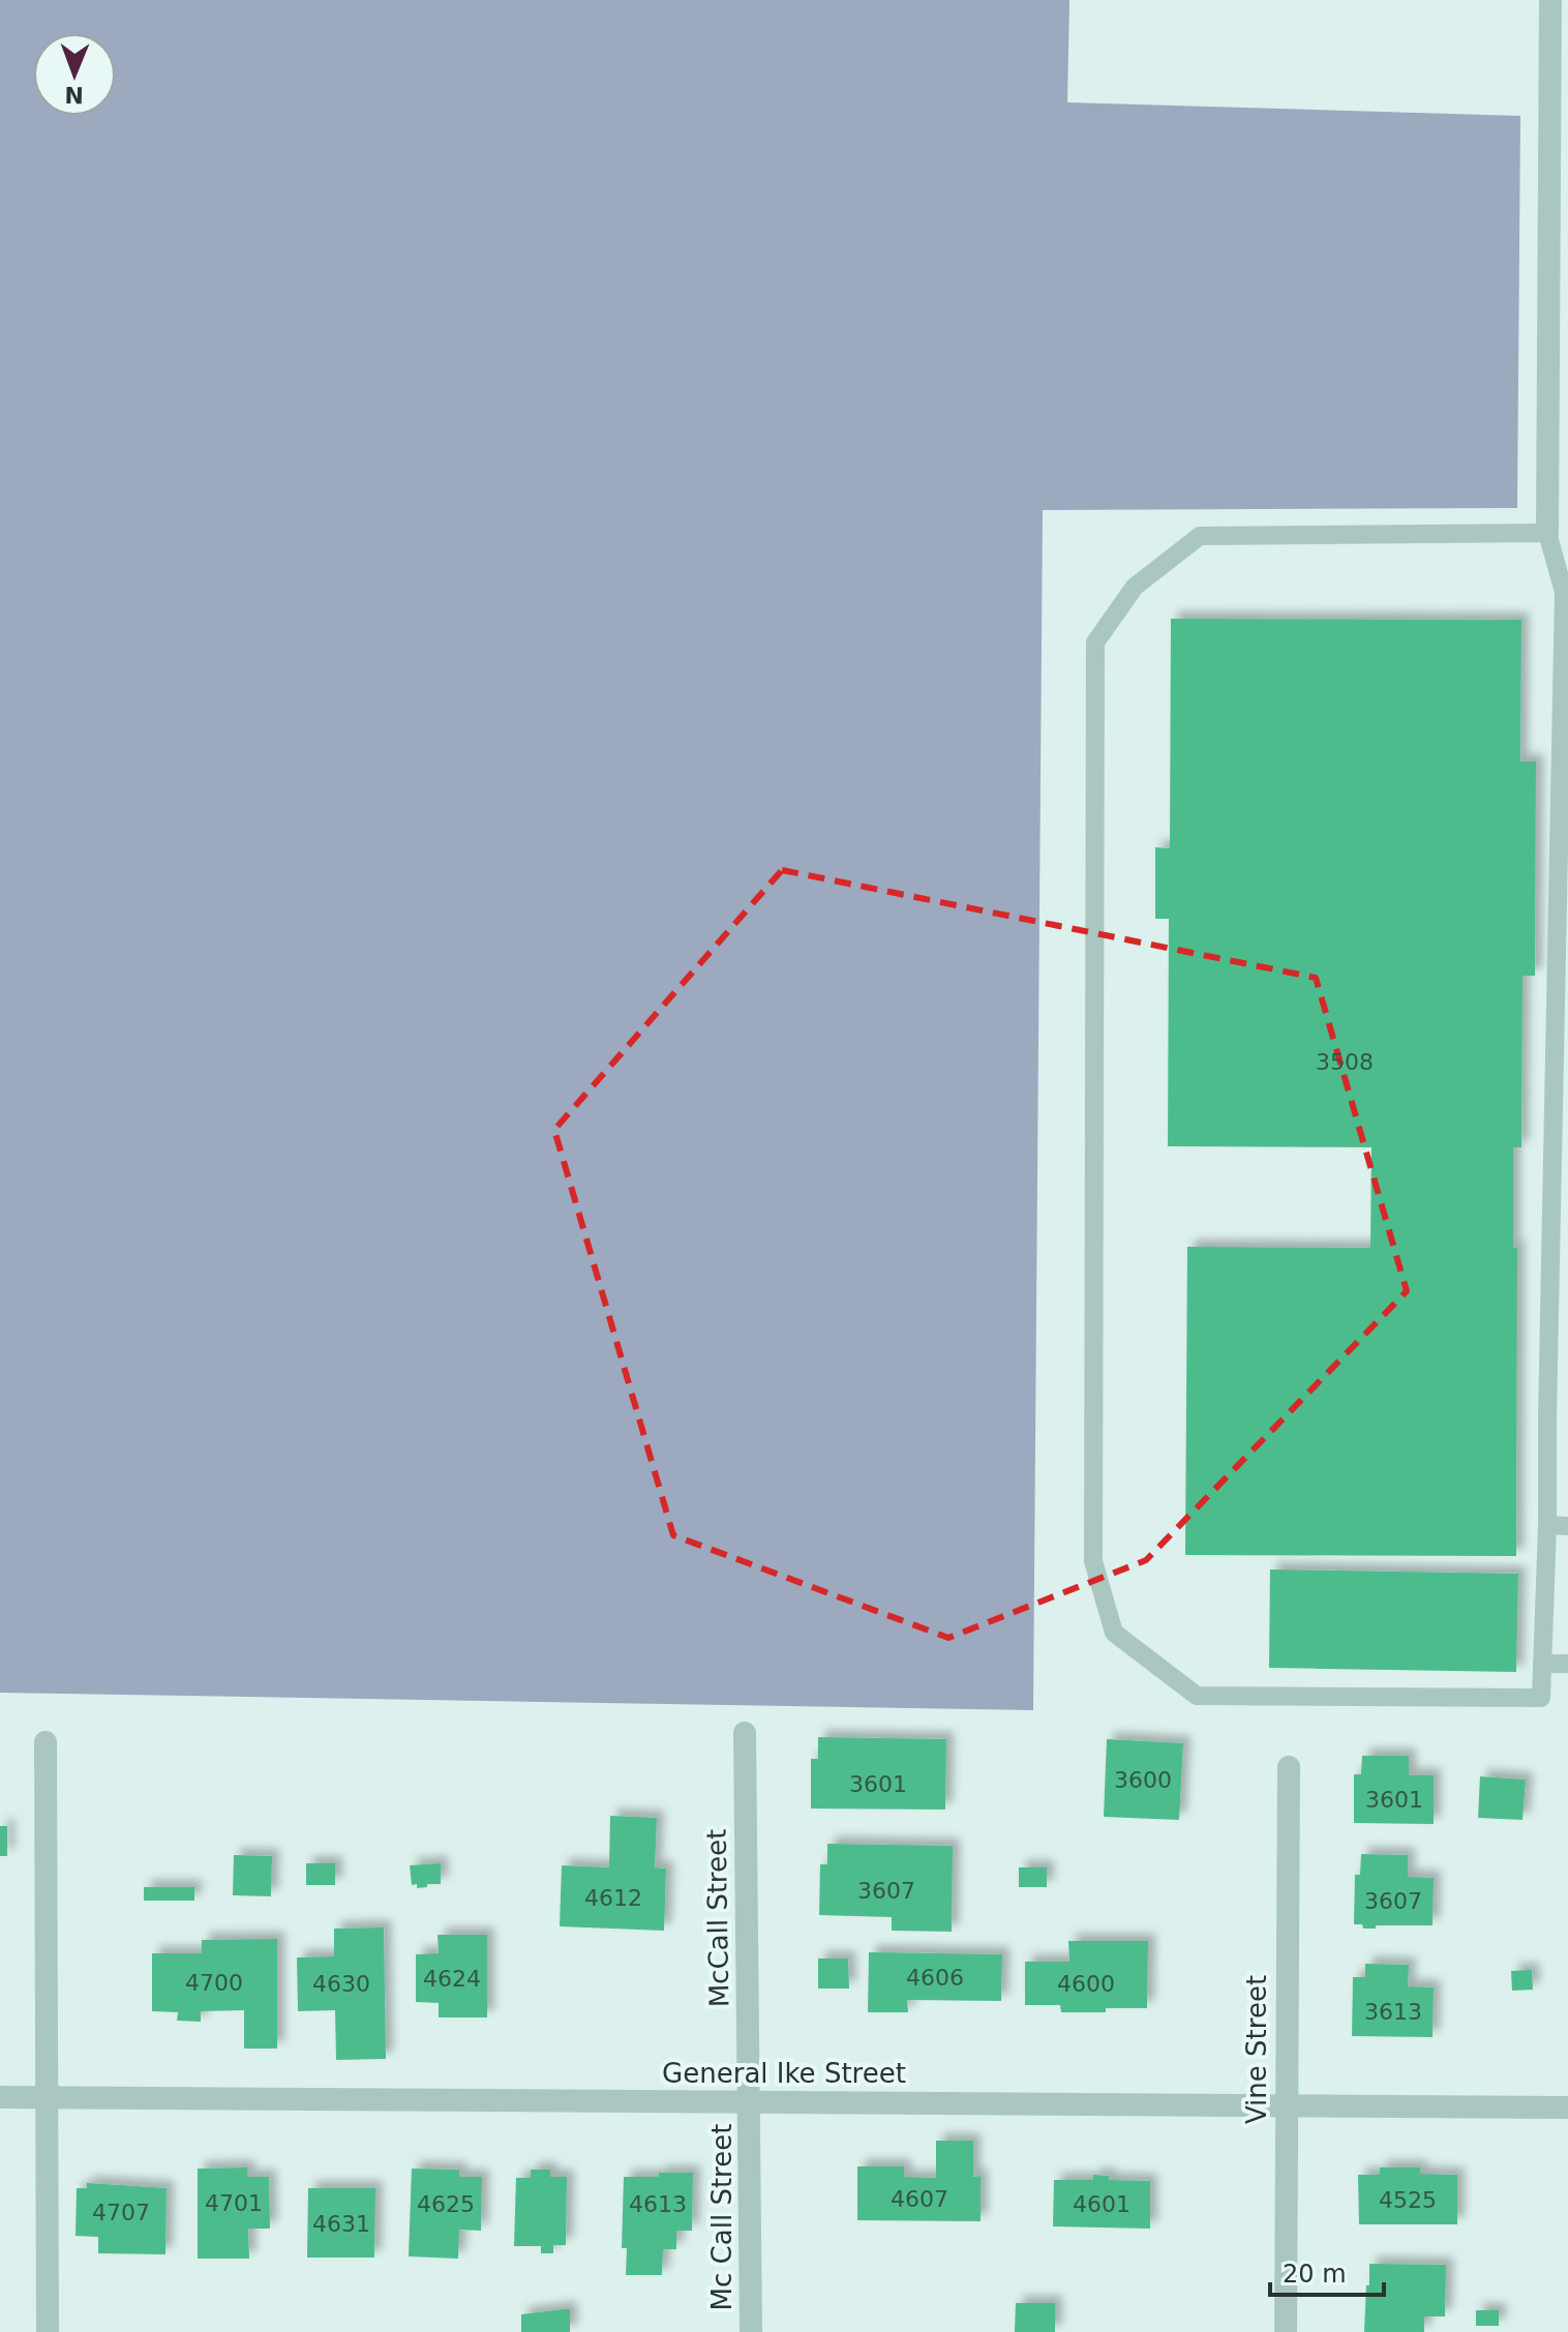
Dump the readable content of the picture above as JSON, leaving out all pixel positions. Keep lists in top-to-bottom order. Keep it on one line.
{"streets":{"street":["McCall Street","Vine Street","General Ike Street","Mc Call Street"]},"crossings":[["McCall Street","General Ike Street"],["McCall Street","Mc Call Street"],["Vine Street","General Ike Street"],["General Ike Street","Mc Call Street"]],"house_numbers":["3508","3600","3601","3601","3607","4612","3607","4606","4624","4700","4630","4600","3613","4607","4525","4701","4625","4613","4601","4707","4631"],"scale_bar":"20 m","north":"bottom"}
